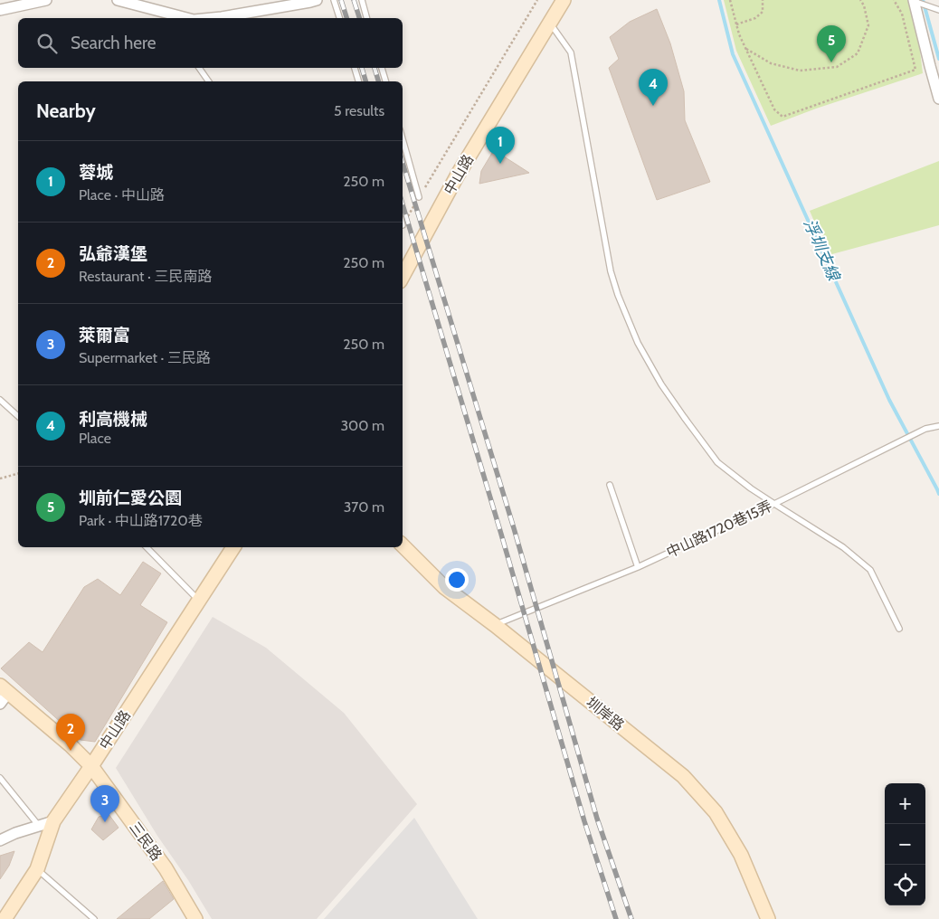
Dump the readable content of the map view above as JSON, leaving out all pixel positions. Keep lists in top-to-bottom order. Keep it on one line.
{"streets":{"street":["中山路","圳岸路","三民路"],"lane":["中山路1720巷15弄"]},"crossings":[["中山路","三民路"],["中山路1720巷15弄","圳岸路"]],"water":["浮圳支線"],"page":{"search":"Search here","pins":["5","4","1","2","3"],"heading":["Nearby","5 results"],"list":[{"mark":"1","name":"蓉城","note":"Place · 中山路","value":"250 m"},{"mark":"2","name":"弘爺漢堡","note":"Restaurant · 三民南路","value":"250 m"},{"mark":"3","name":"萊爾富","note":"Supermarket · 三民路","value":"250 m"},{"mark":"4","name":"利高機械","note":"Place","value":"300 m"},{"mark":"5","name":"圳前仁愛公園","note":"Park · 中山路1720巷","value":"370 m"}],"map_buttons":["+","−"]}}
